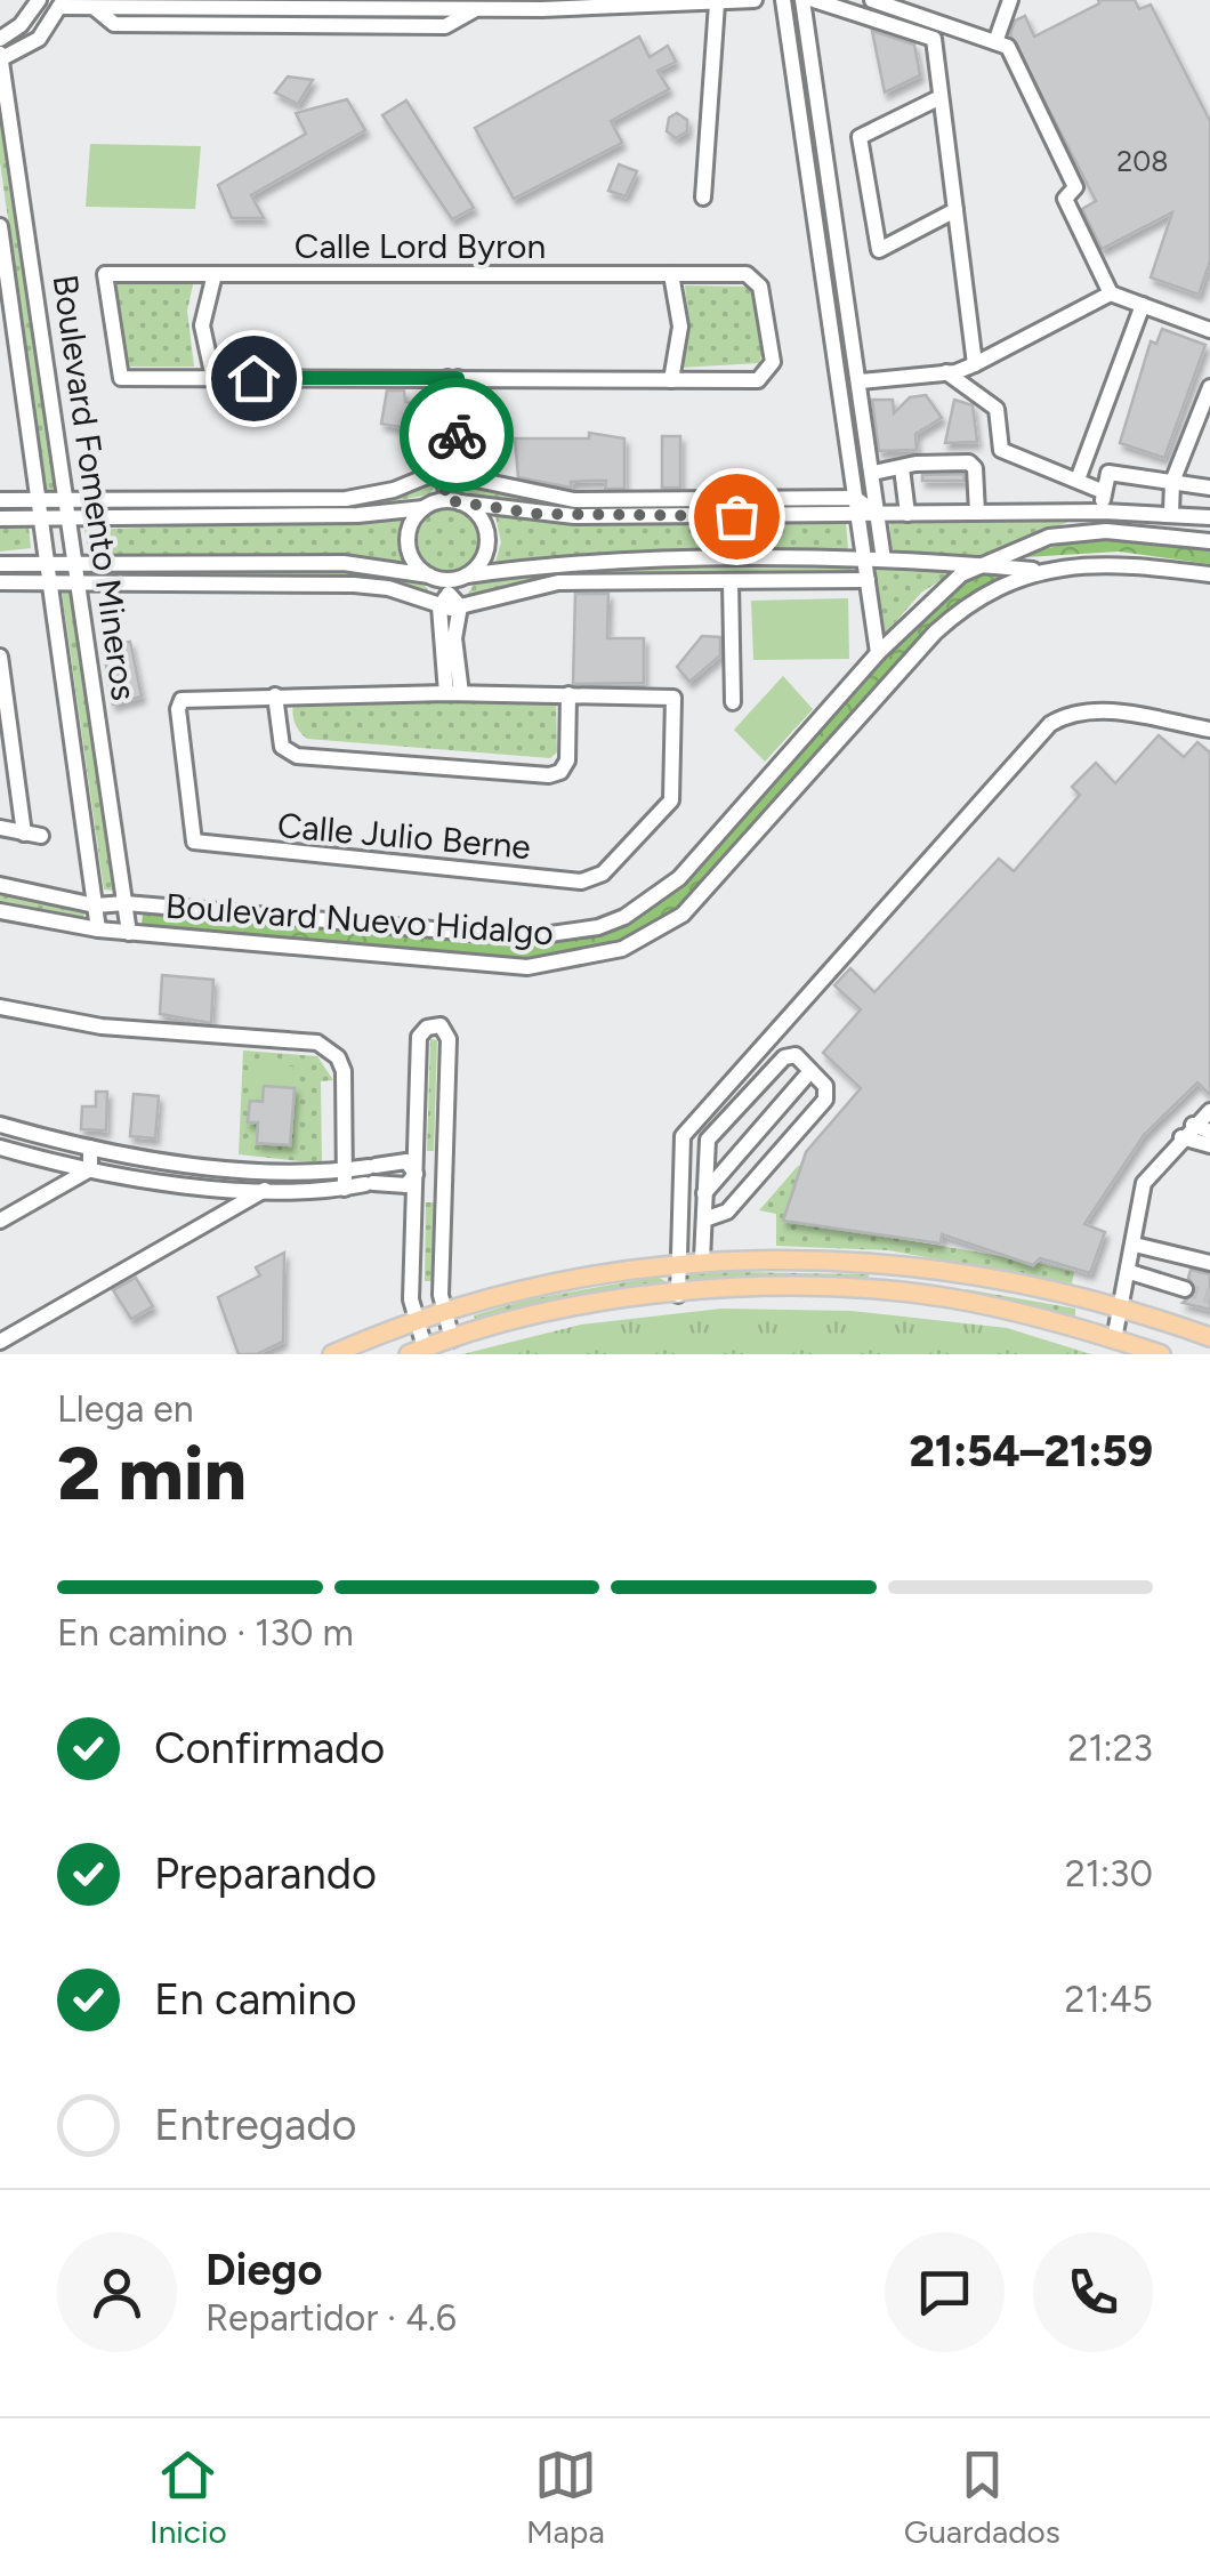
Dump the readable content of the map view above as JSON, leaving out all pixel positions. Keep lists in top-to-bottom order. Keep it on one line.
{"streets":{"street":["Calle Lord Byron","Boulevard Fomento Mineros","Calle Julio Berne","Boulevard Nuevo Hidalgo"]},"crossings":[["Boulevard Fomento Mineros","Boulevard Nuevo Hidalgo"]],"house_numbers":["208"],"page":{"heading":["2 min","Llega en","21:54–21:59"],"panel":["Diego","Repartidor · 4.6"],"bar":"En camino · 130 m","list":[["Confirmado","21:23"],["Preparando","21:30"],["En camino","21:45"],"Entregado"],"tabs":["Inicio","Mapa","Guardados"]}}
